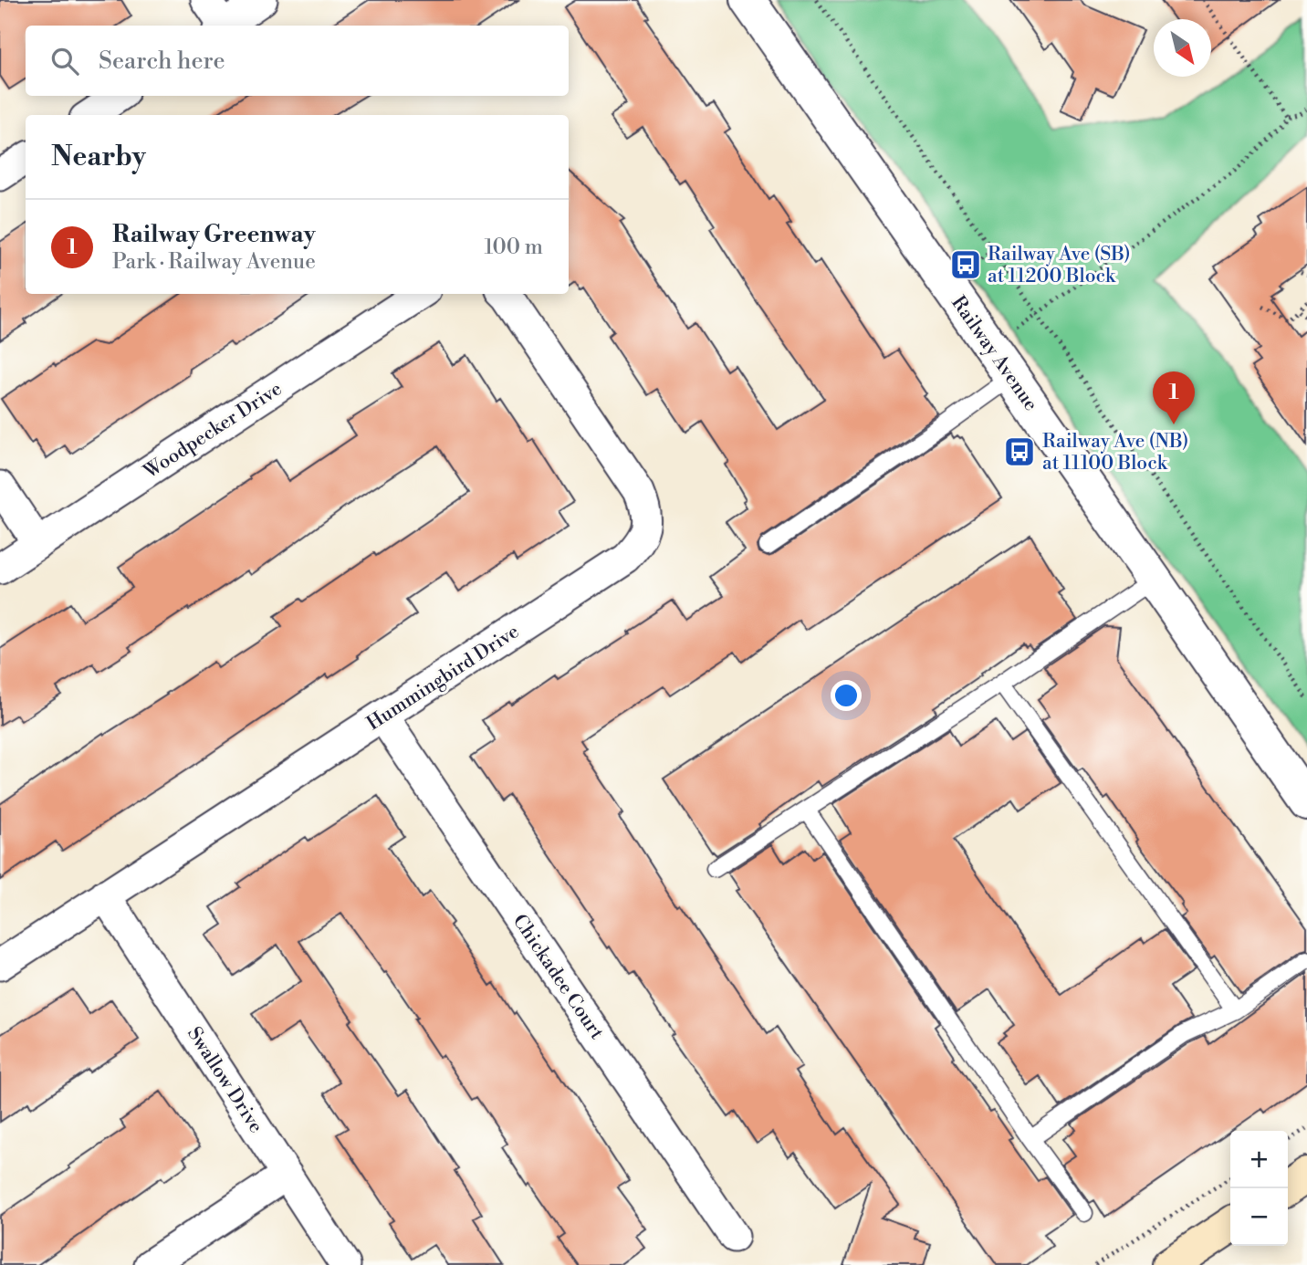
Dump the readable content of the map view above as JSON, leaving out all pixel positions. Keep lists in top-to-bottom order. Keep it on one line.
{"streets":{"street":["Railway Avenue","Woodpecker Drive","Hummingbird Drive","Chickadee Court","Swallow Drive"]},"crossings":[["Hummingbird Drive","Chickadee Court"],["Hummingbird Drive","Swallow Drive"]],"places":{"bus stop":["Railway Ave (SB) at 11200 Block","Railway Ave (NB) at 11100 Block"]},"north":"bottom right","page":{"search":"Search here","heading":"Nearby","list":[{"mark":"1","name":"Railway Greenway","note":"Park · Railway Avenue","value":"100 m"}],"pins":"1","map_buttons":["+","−"]}}
